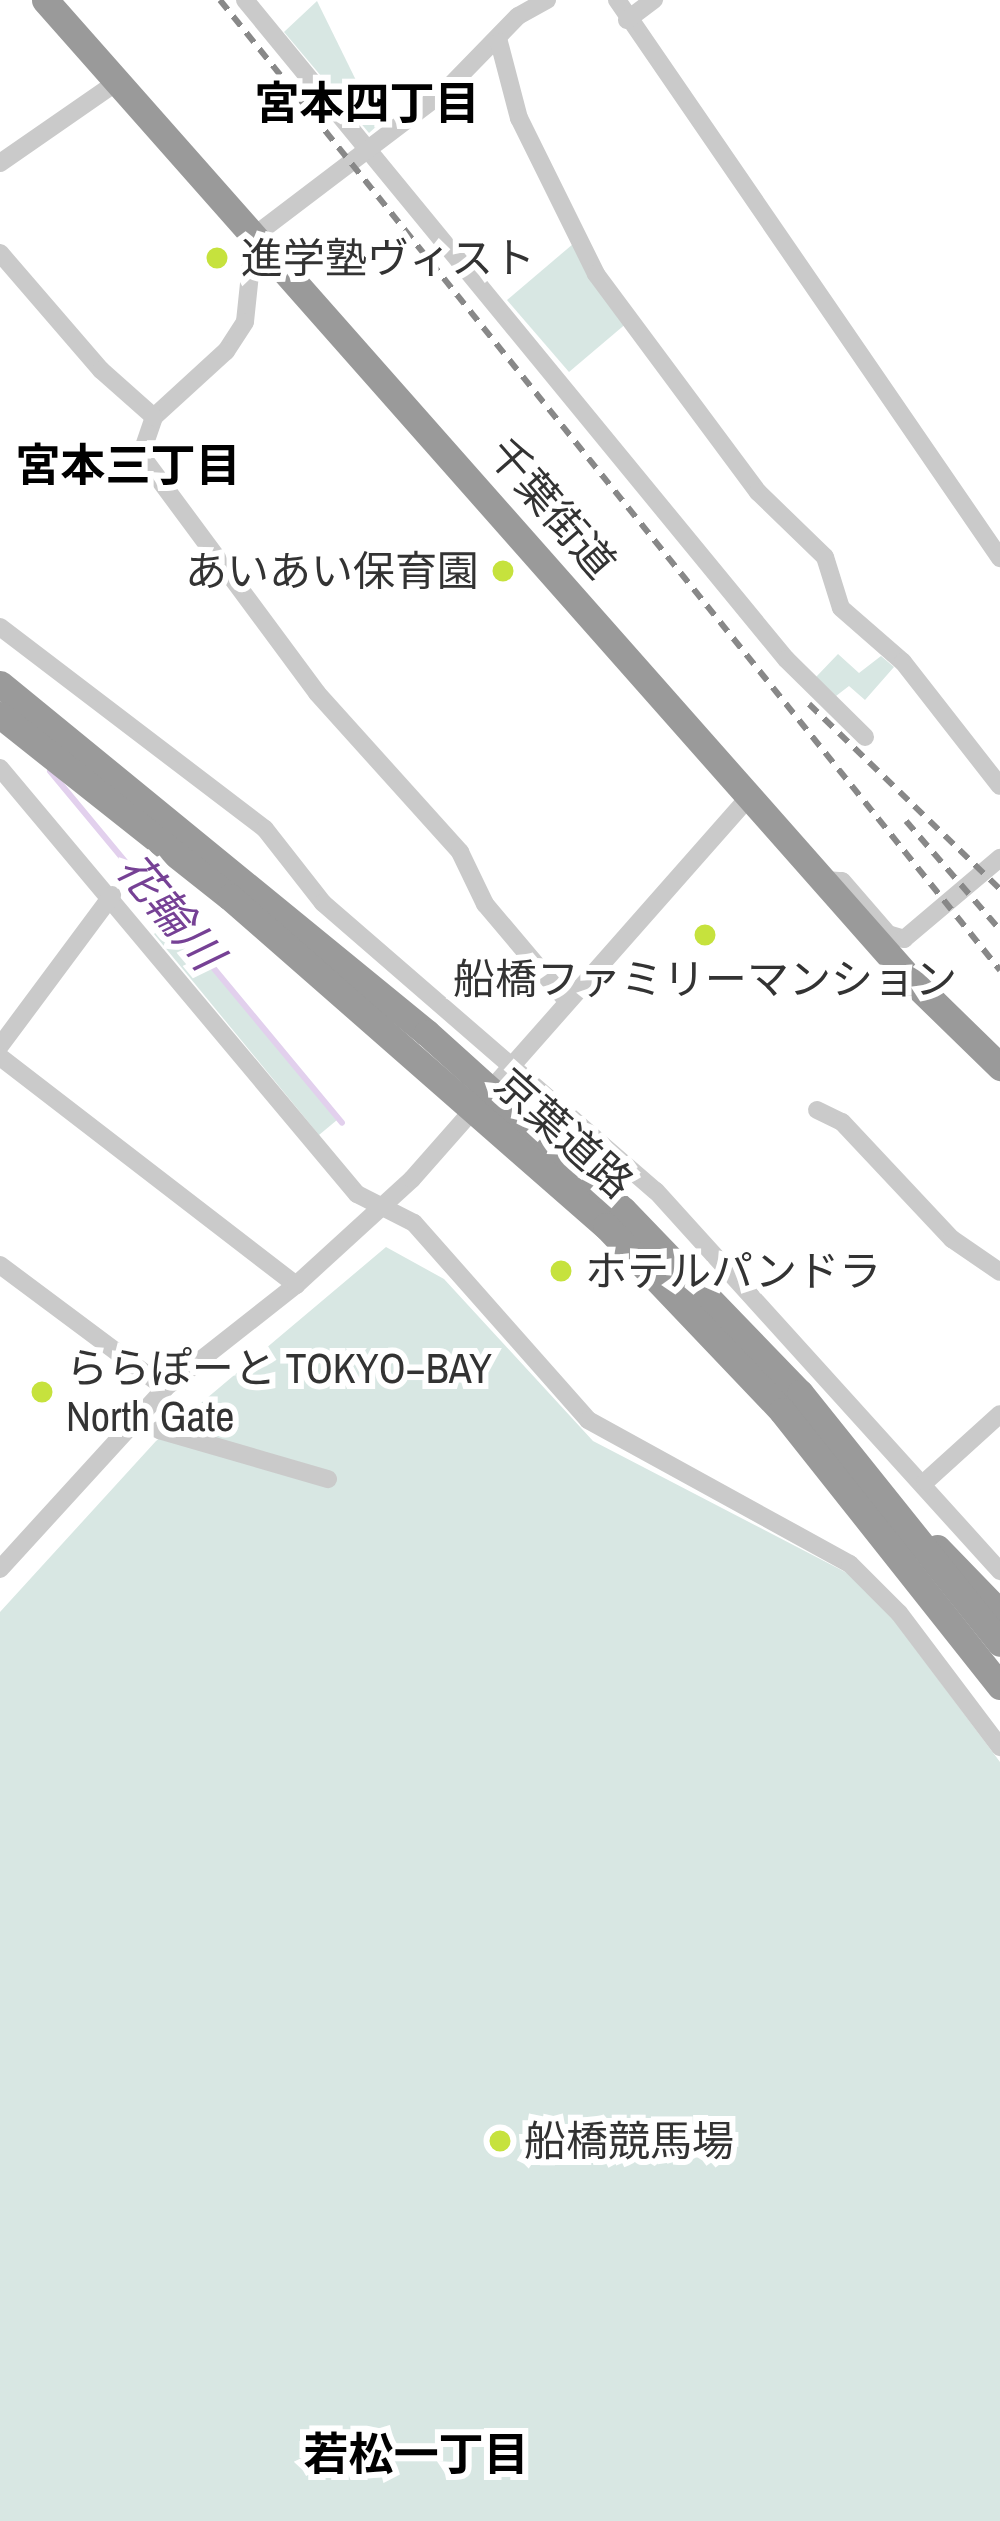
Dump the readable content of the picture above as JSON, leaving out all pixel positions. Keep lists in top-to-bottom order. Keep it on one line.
{"streets":{"highway":["千葉街道","京葉道路"]},"districts":["宮本四丁目","宮本三丁目","若松一丁目"],"water":["花輪川"],"places":["進学塾ヴィスト","あいあい保育園","船橋ファミリーマンション","ホテルパンドラ","ららぽーと TOKYO−BAY North Gate","船橋競馬場"]}
